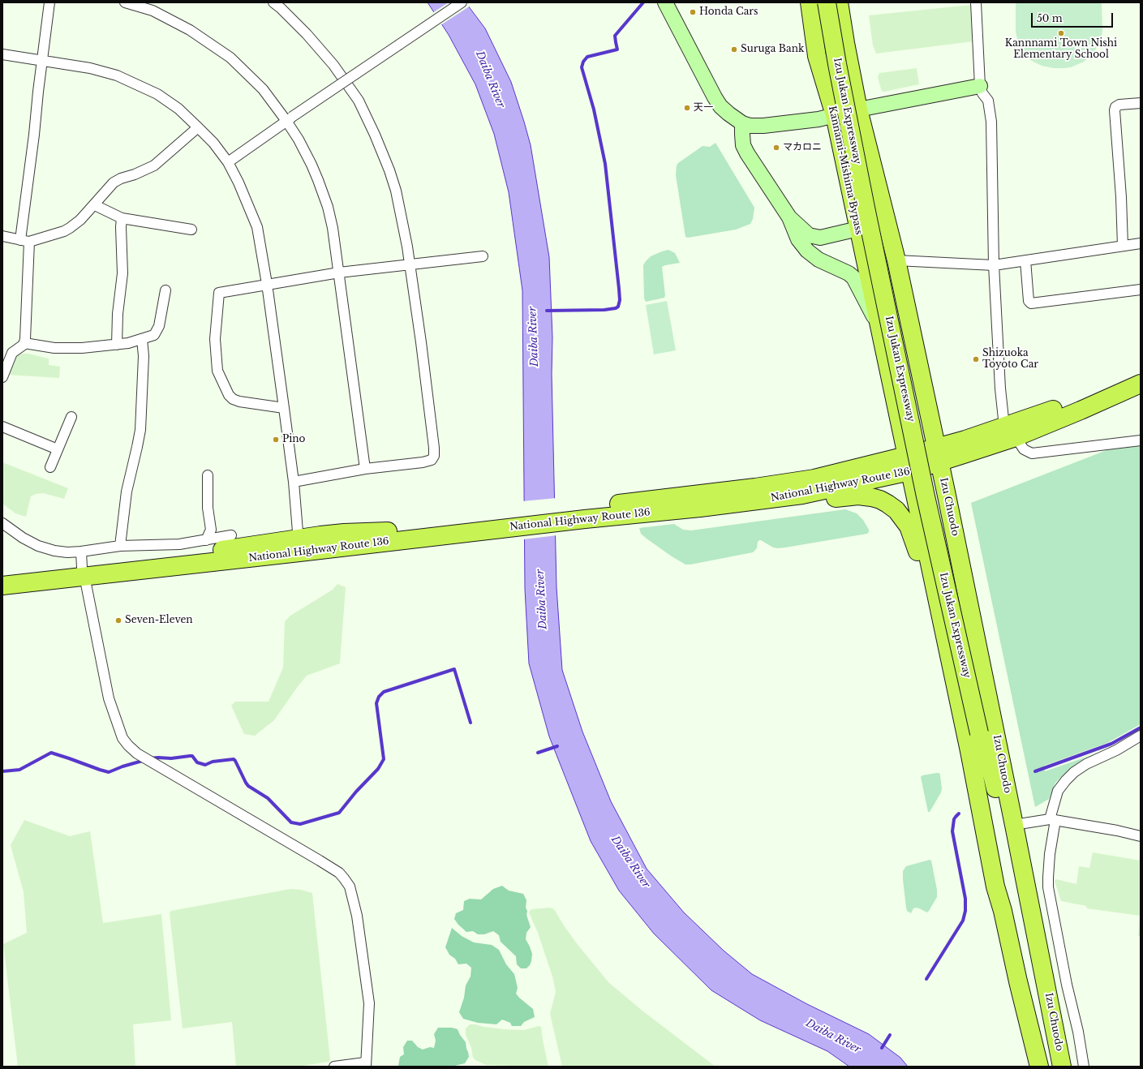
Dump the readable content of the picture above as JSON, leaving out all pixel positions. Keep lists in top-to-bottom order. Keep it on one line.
{"streets":{"highway":["Izu Jukan Expressway","Kannami-Mishima Bypass","National Highway Route 136","Izu Chuodo"]},"crossings":[["Kannami-Mishima Bypass","National Highway Route 136"],["National Highway Route 136","Izu Chuodo"]],"water":["Daiba River"],"places":["Honda Cars","Kannnami Town Nishi Elementary School","Suruga Bank","天一","マカロニ","Shizuoka Toyoto Car","Pino","Seven-Eleven"],"scale_bar":"50 m"}
